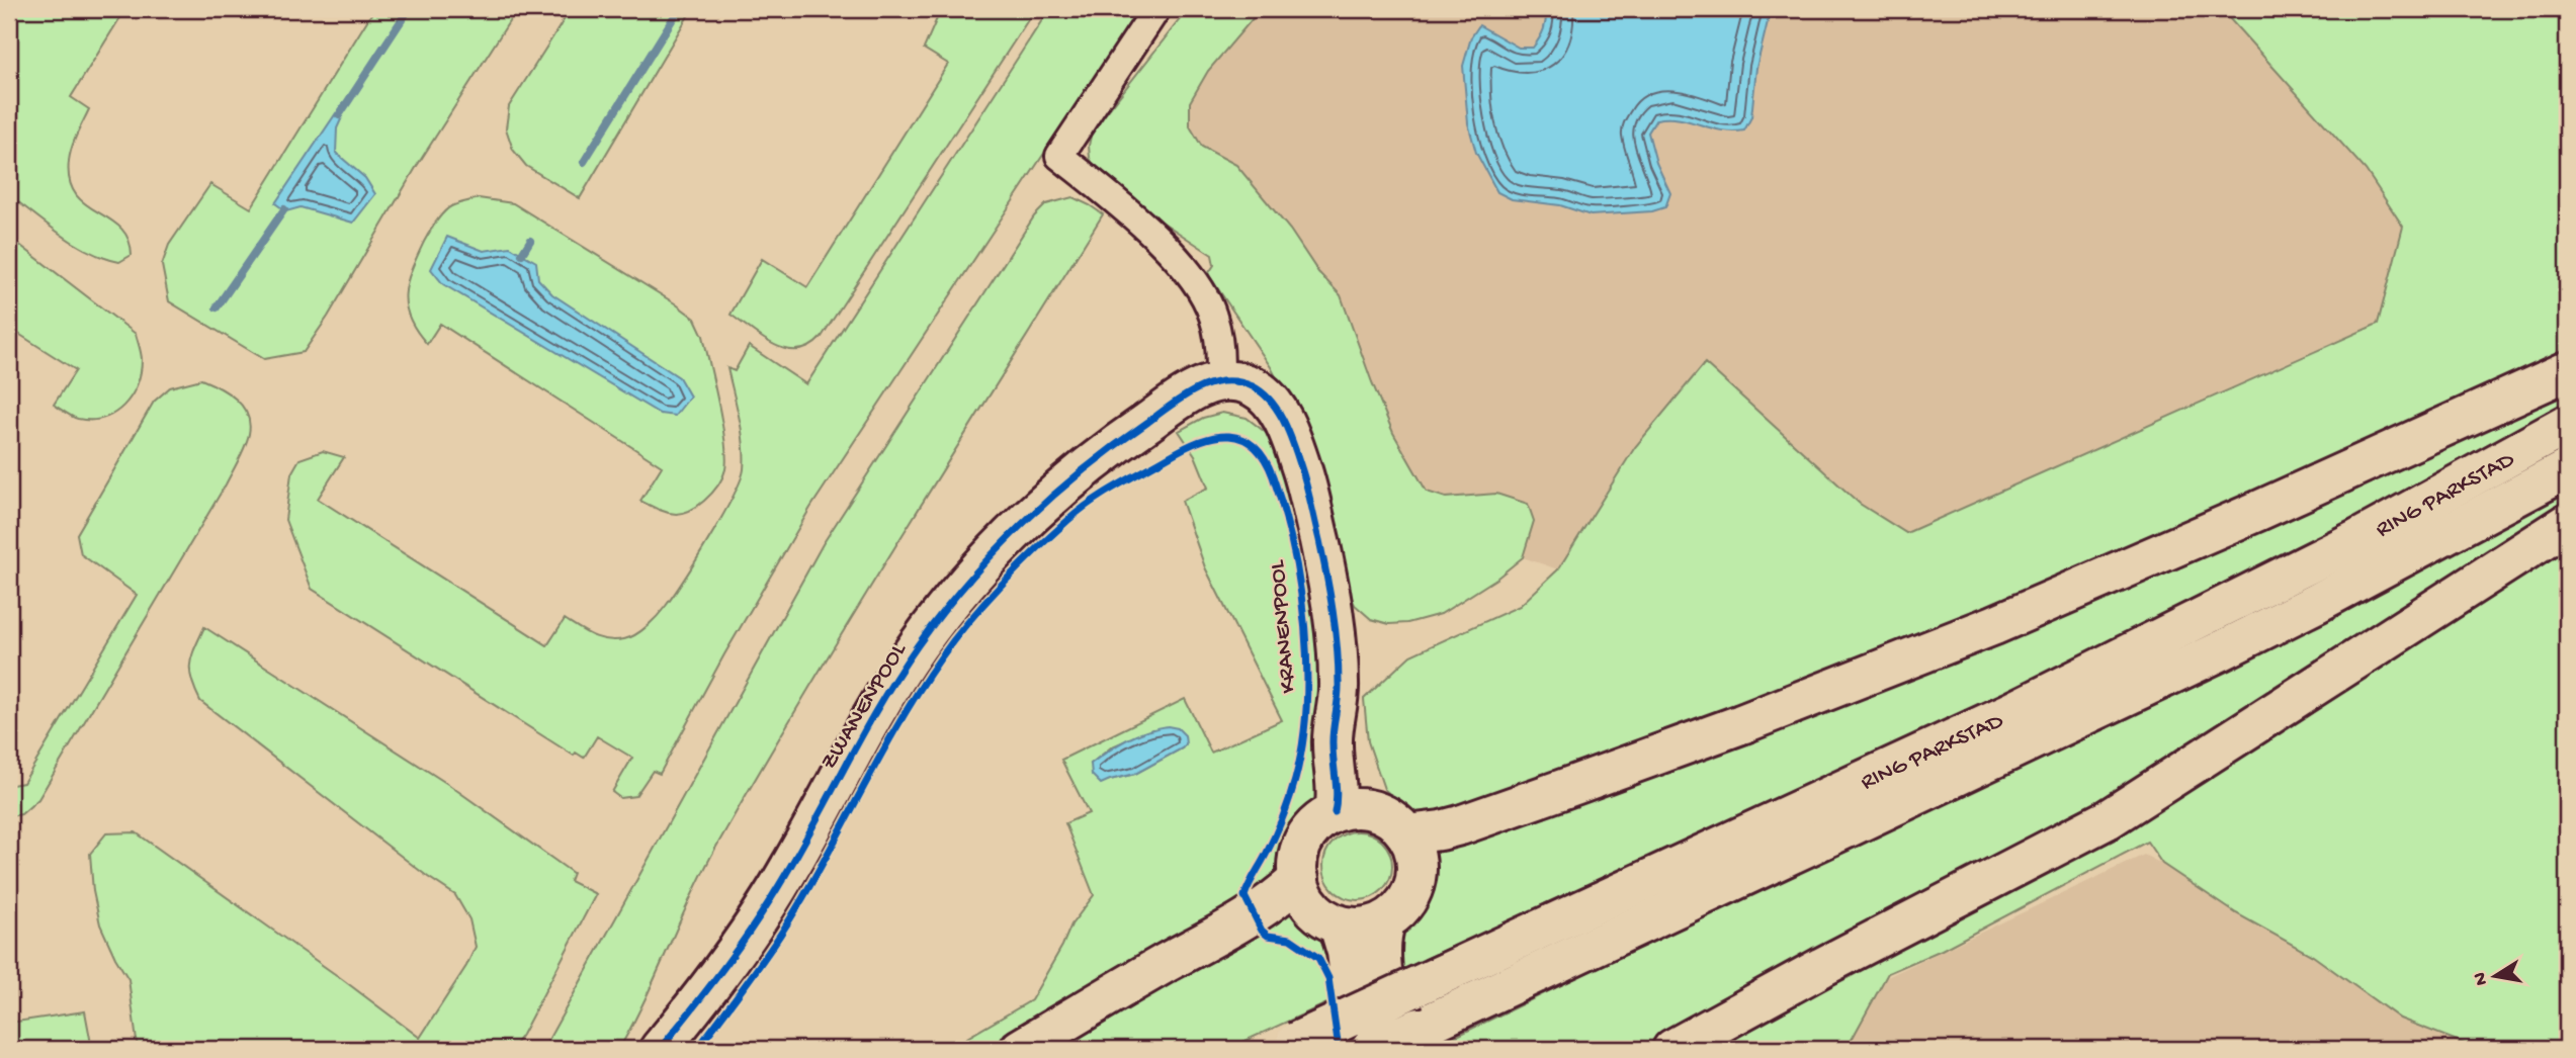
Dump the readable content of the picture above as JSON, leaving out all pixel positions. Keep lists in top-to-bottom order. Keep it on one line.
{"streets":{"main road":["RING PARKSTAD","KRANENPOOL","ZWANENPOOL"]},"crossings":[["KRANENPOOL","ZWANENPOOL"]],"north":"left"}
